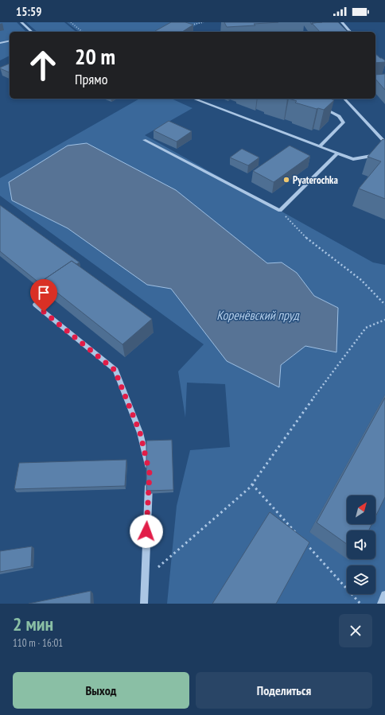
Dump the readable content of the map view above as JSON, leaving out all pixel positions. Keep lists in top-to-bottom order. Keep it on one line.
{"water":["Коренёвский пруд"],"places":["Pyaterochka"],"north":"top right","page":{"status":"15:59","turn":["20 m","Прямо"],"heading":["2 мин","110 m · 16:01"],"buttons":["Выход","Поделиться"]}}
